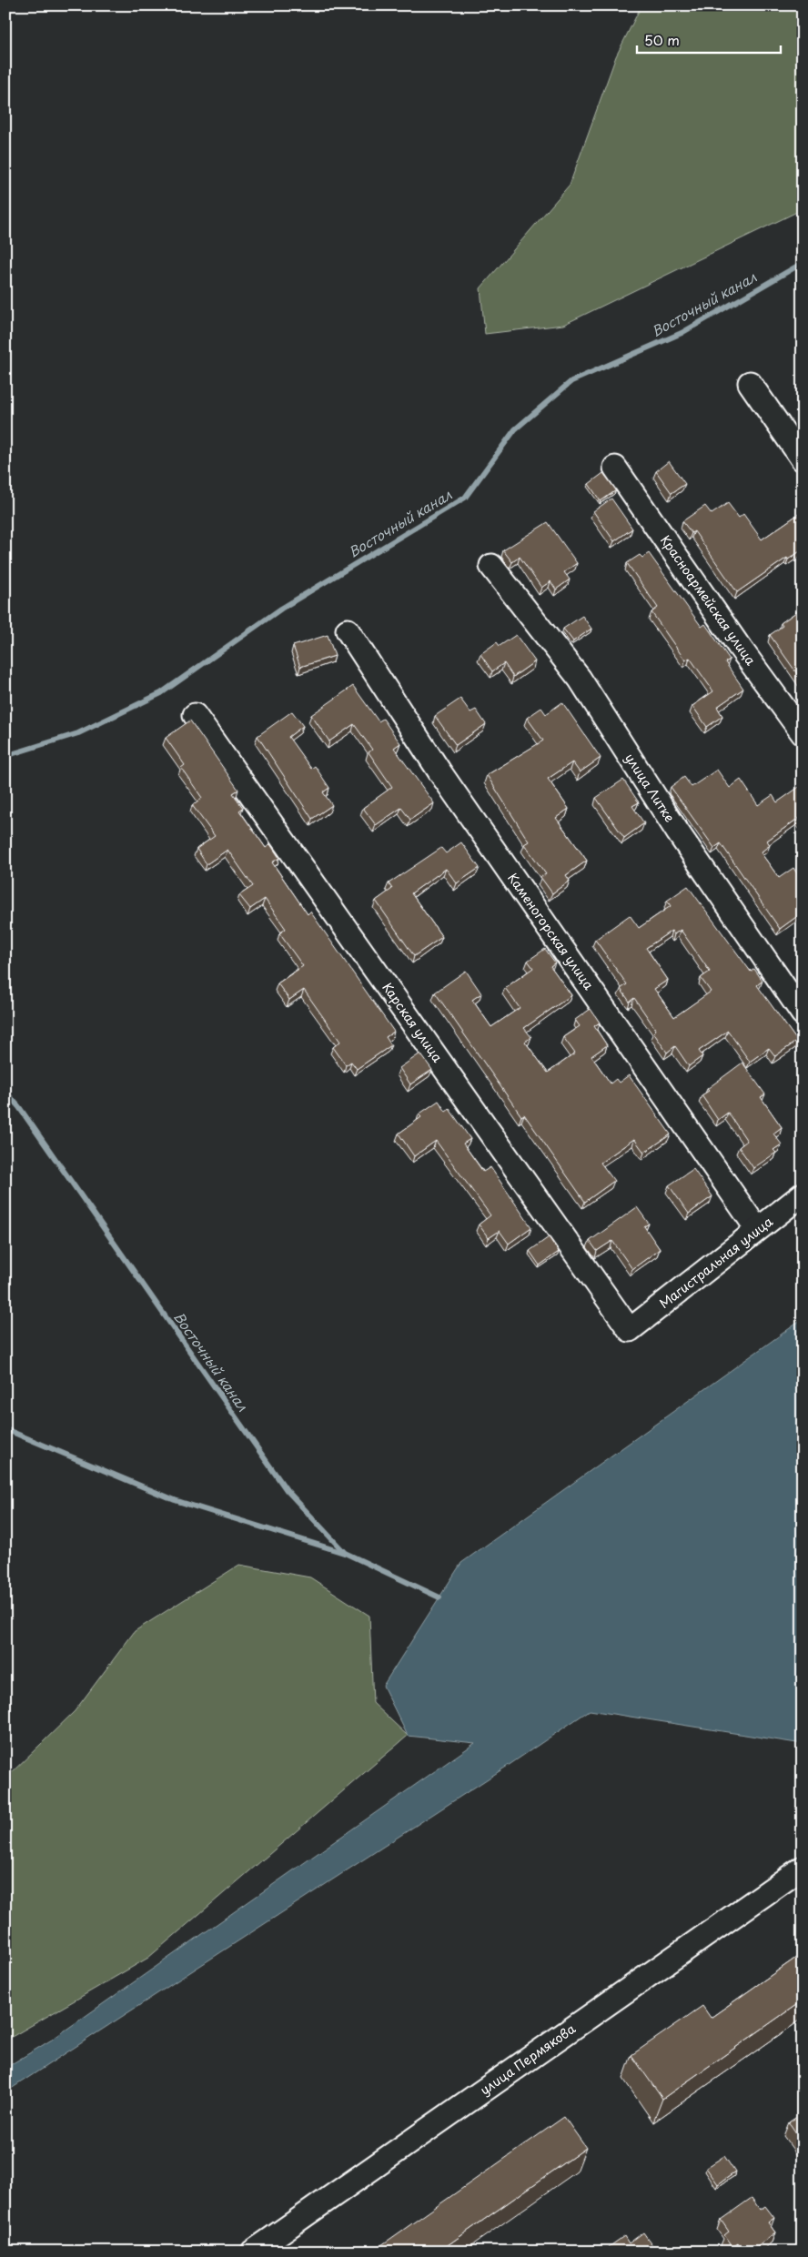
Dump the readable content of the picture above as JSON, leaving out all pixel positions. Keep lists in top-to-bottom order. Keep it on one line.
{"streets":{"street":["Красноармейская улица","улица Литке","Каменогорская улица","Карская улица","Магистральная улица","улица Пермякова"]},"crossings":[["Каменогорская улица","Магистральная улица"],["Карская улица","Магистральная улица"]],"water":["Восточный канал"],"scale_bar":"50 m"}
